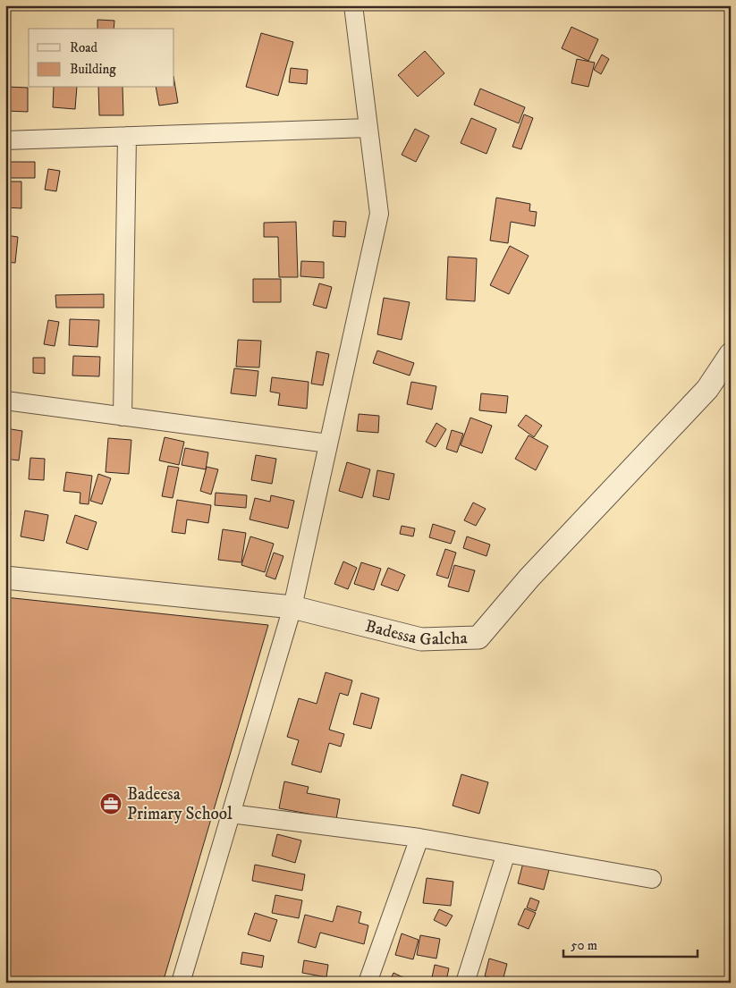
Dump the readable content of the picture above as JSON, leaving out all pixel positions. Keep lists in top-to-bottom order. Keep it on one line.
{"streets":{"street":["Badessa Galcha"]},"places":{"office":["Badeesa Primary School"]},"legend":["Road","Building"],"scale_bar":"50 m"}
